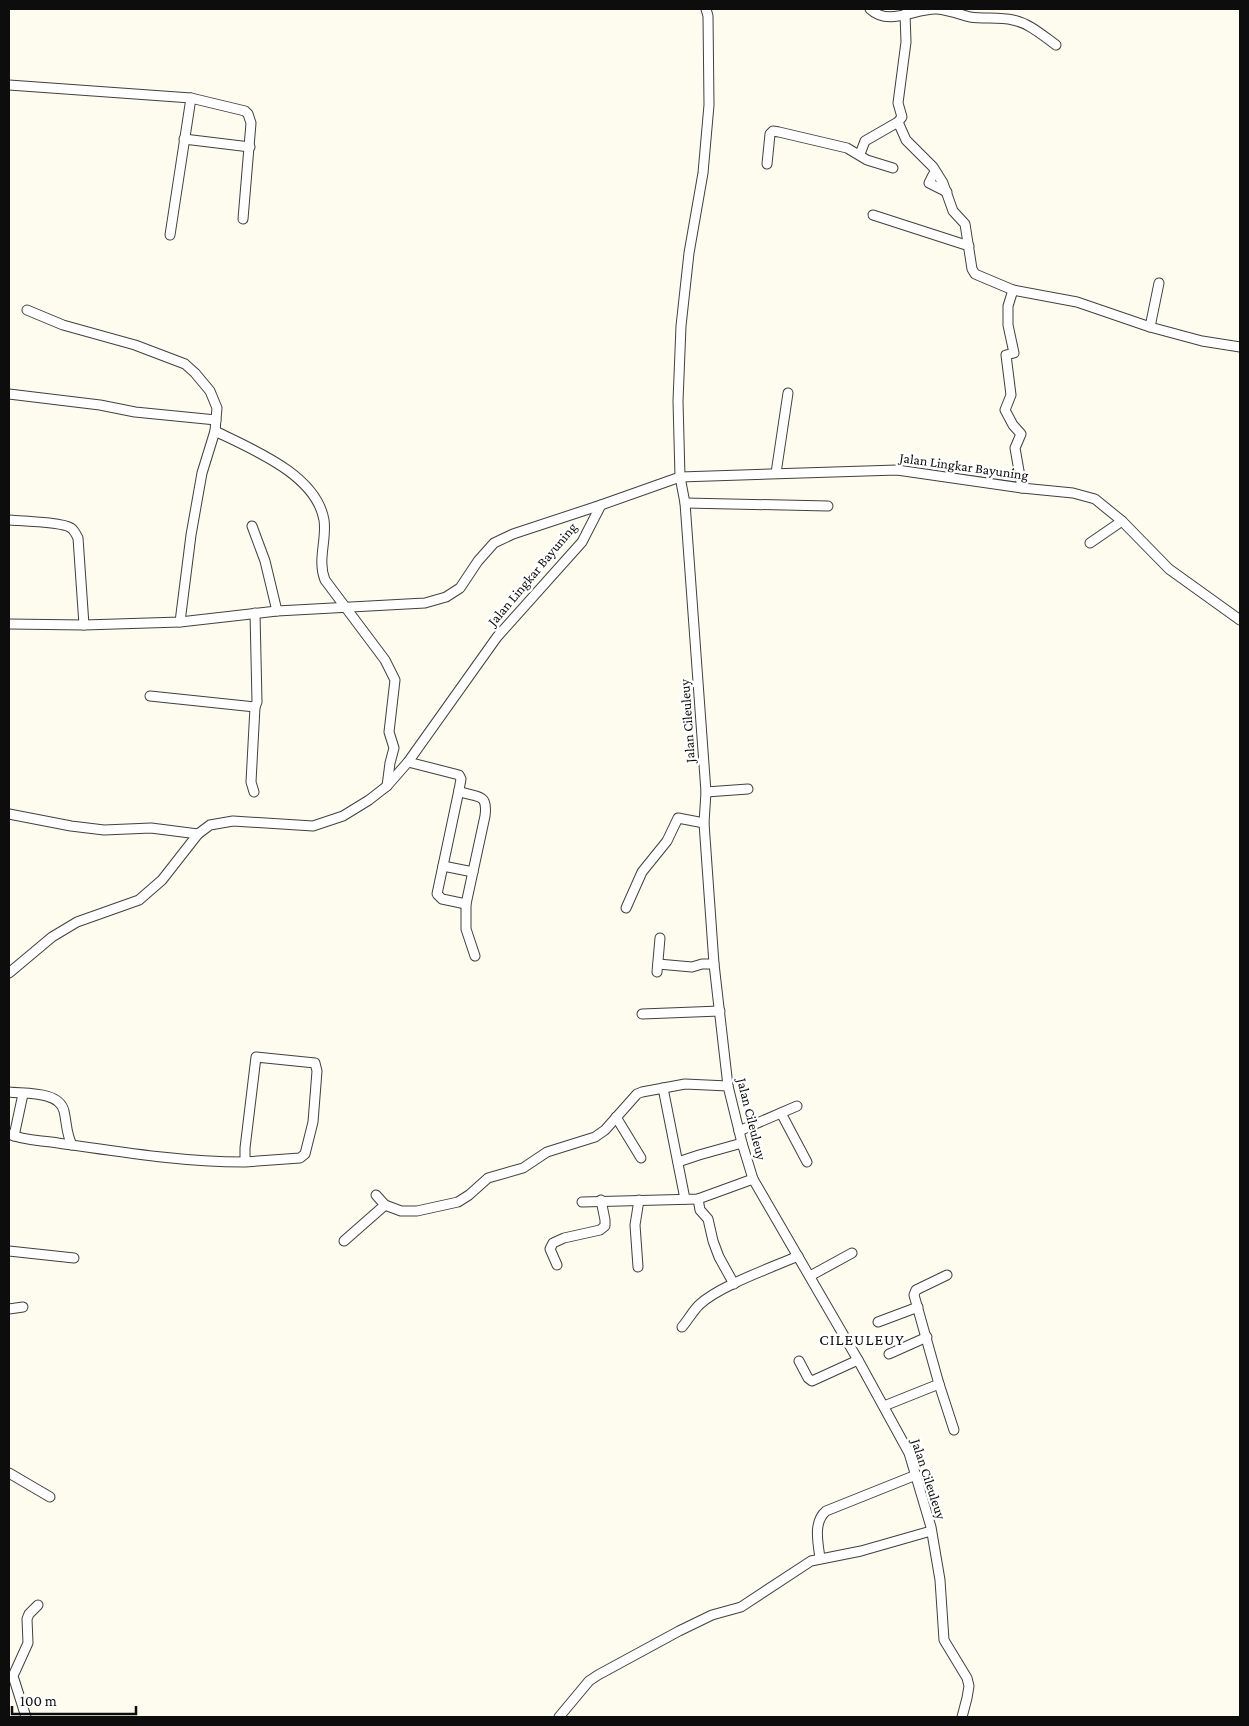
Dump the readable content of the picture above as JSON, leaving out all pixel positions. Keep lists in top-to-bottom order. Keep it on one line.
{"streets":{"street":["Jalan Lingkar Bayuning","Jalan Cileuleuy"]},"crossings":[["Jalan Lingkar Bayuning","Jalan Cileuleuy"]],"districts":["CILEULEUY"],"scale_bar":"100 m"}
